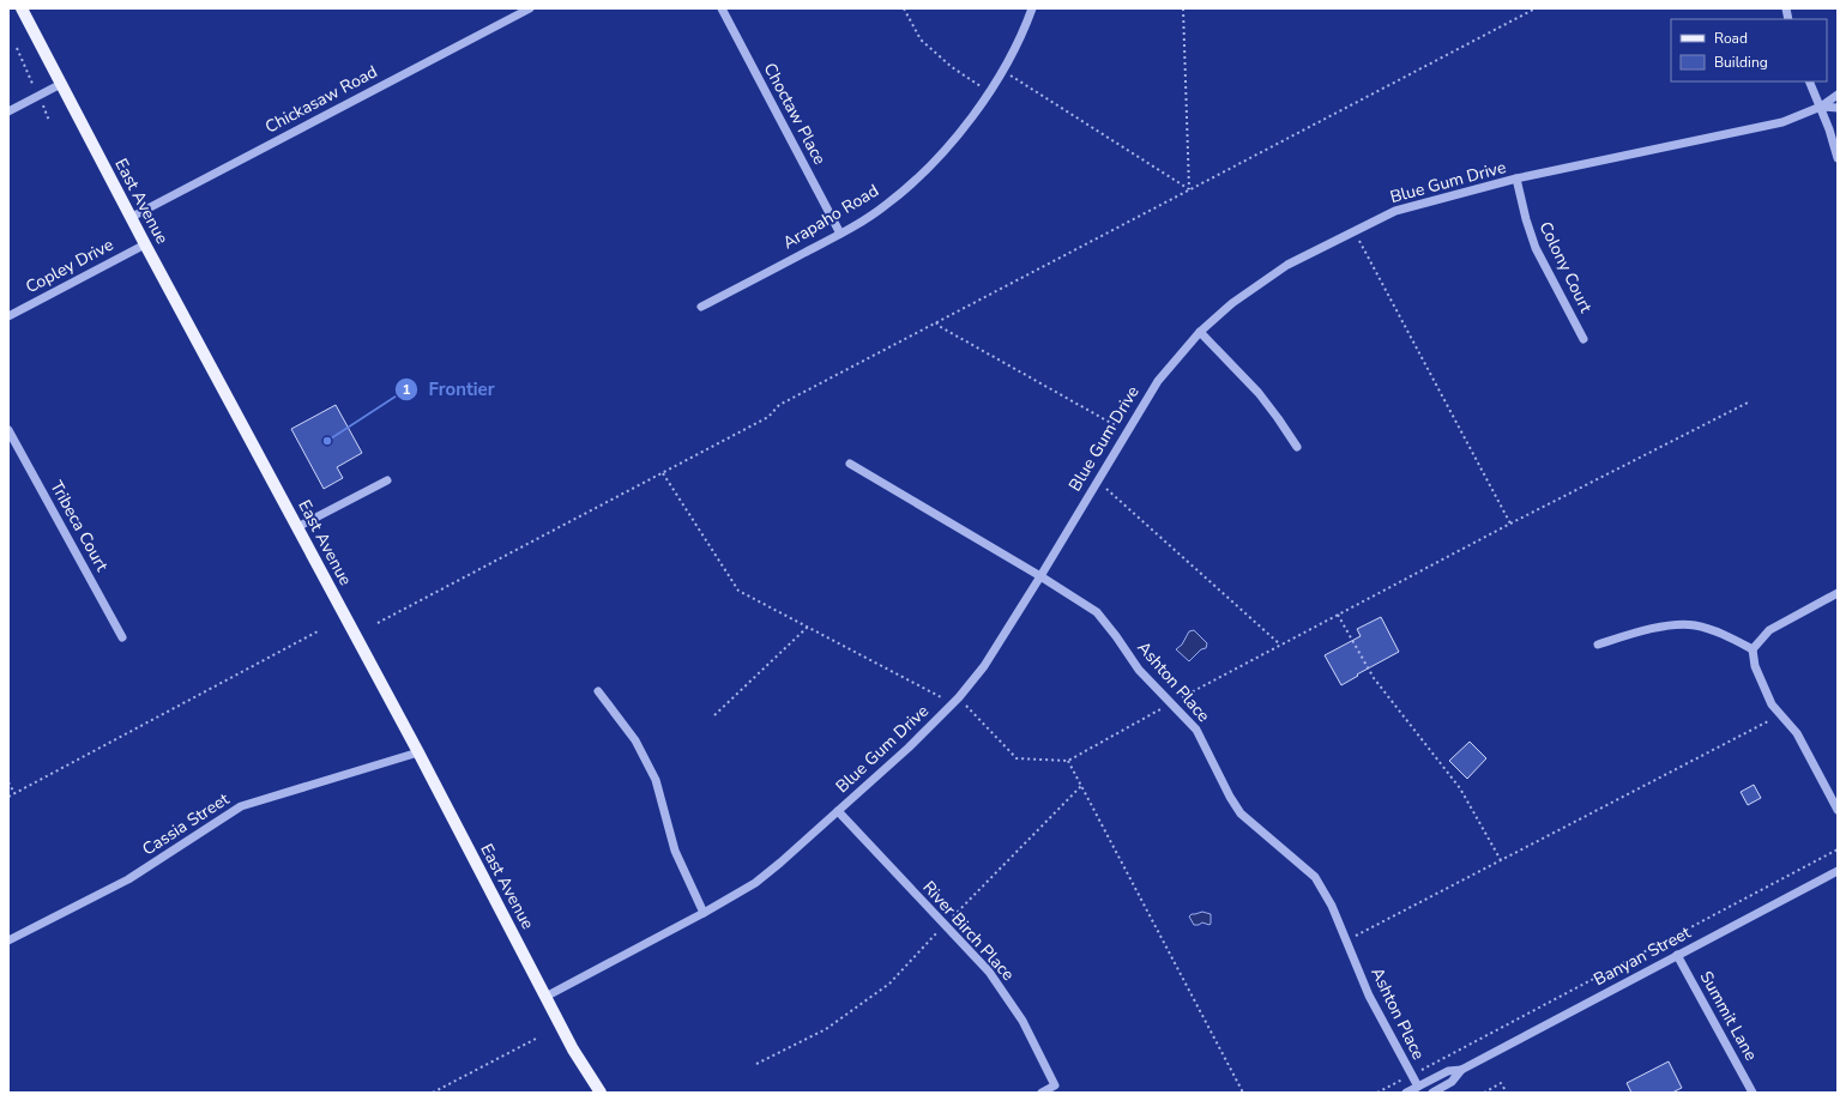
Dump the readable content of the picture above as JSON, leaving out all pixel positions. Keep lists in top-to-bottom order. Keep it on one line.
{"streets":{"main road":["East Avenue"],"street":["Chickasaw Road","Choctaw Place","Blue Gum Drive","Arapaho Road","Copley Drive","Colony Court","Tribeca Court","Ashton Place","Cassia Street","River Birch Place","Banyan Street","Summit Lane"]},"crossings":[["Chickasaw Road","East Avenue"],["Choctaw Place","Arapaho Road"],["Blue Gum Drive","East Avenue"],["Blue Gum Drive","Colony Court"],["Blue Gum Drive","Ashton Place"],["Blue Gum Drive","River Birch Place"],["East Avenue","Copley Drive"],["East Avenue","Cassia Street"],["Ashton Place","Banyan Street"],["Banyan Street","Summit Lane"]],"places":["Frontier"],"legend":["Road","Building"]}
